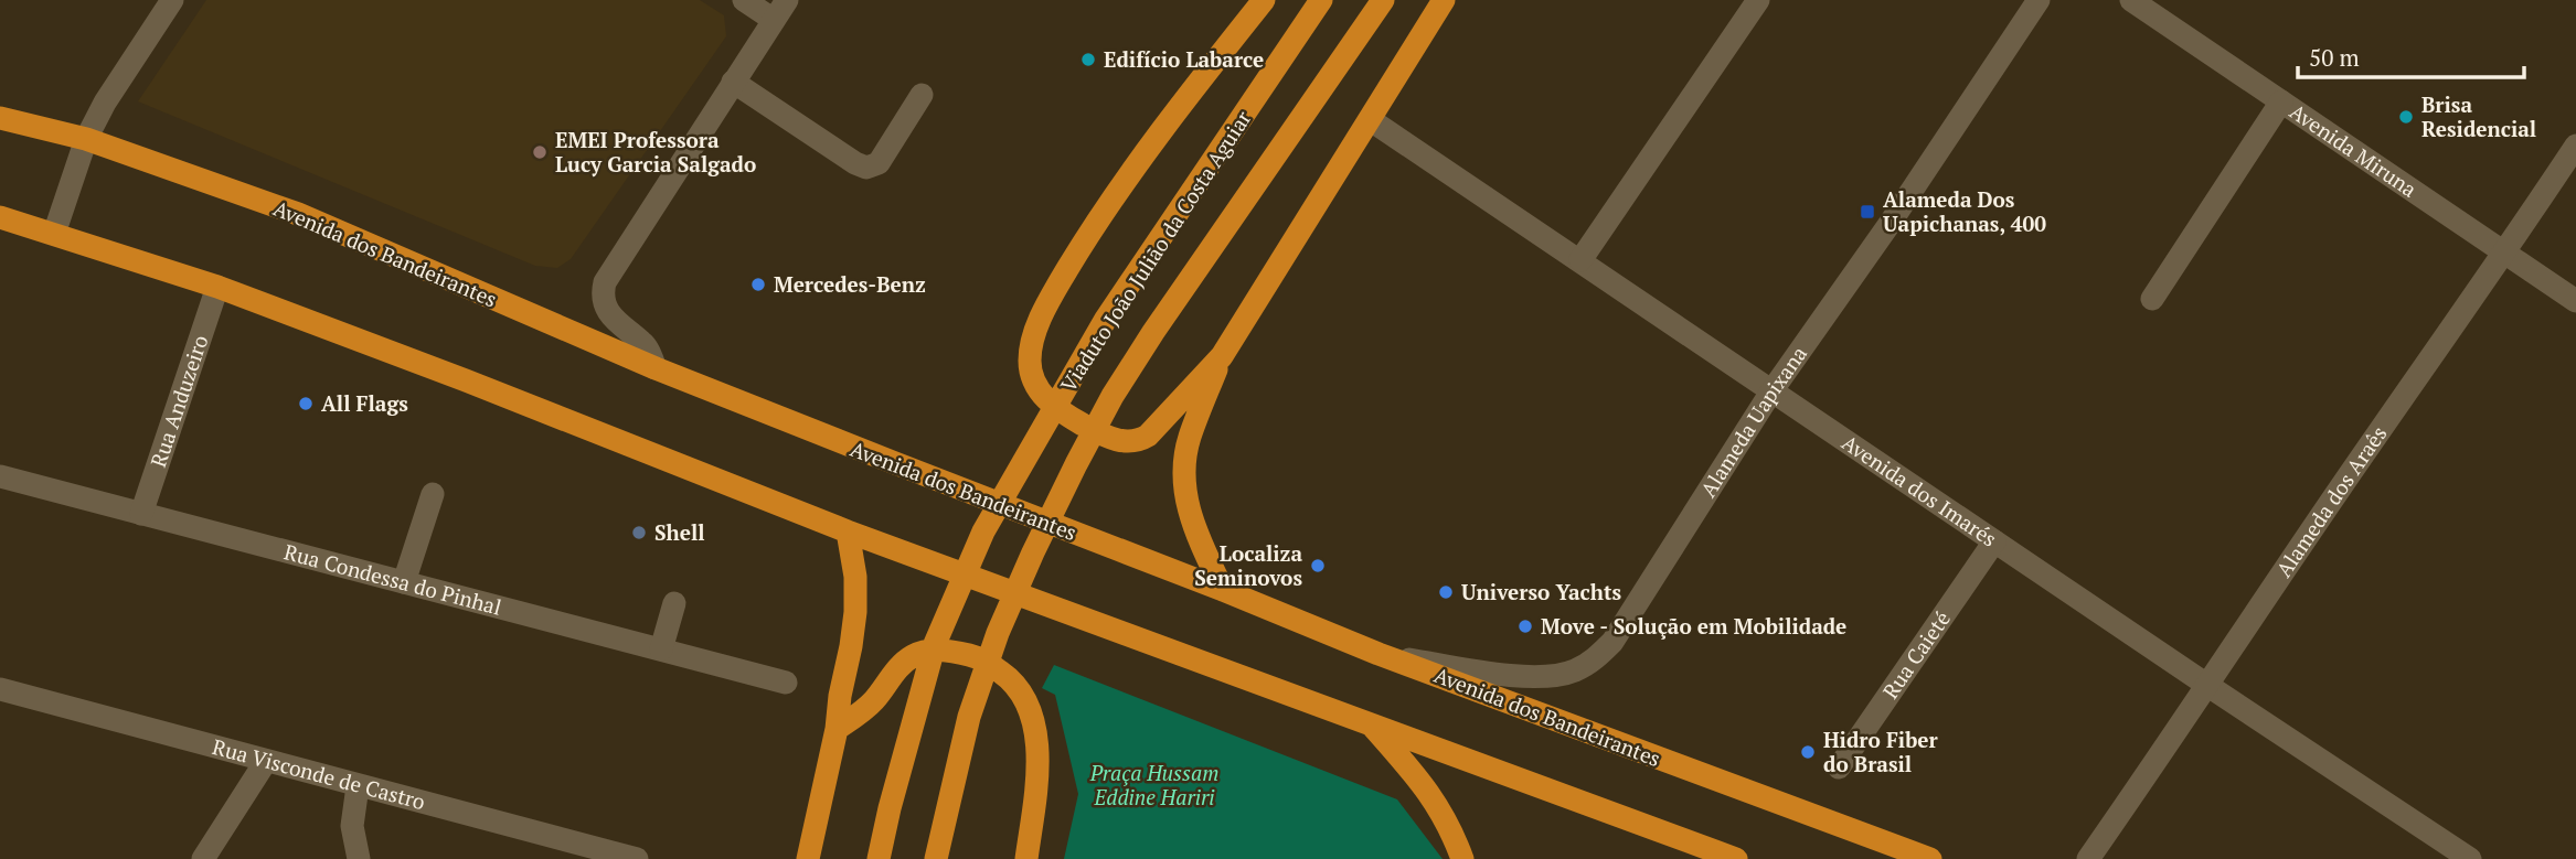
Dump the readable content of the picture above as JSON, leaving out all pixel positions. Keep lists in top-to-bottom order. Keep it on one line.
{"streets":{"highway":["Viaduto João Julião da Costa Aguiar","Avenida dos Bandeirantes"],"street":["Avenida Miruna","Rua Anduzeiro","Alameda Uapixana","Avenida dos Imarés","Alameda dos Araês","Rua Condessa do Pinhal","Rua Caieté","Rua Visconde de Castro"]},"crossings":[["Avenida Miruna","Alameda dos Araês"],["Avenida dos Bandeirantes","Alameda Uapixana"],["Rua Anduzeiro","Rua Condessa do Pinhal"],["Alameda Uapixana","Avenida dos Imarés"],["Avenida dos Imarés","Alameda dos Araês"],["Avenida dos Imarés","Rua Caieté"]],"parks":["Praça Hussam Eddine Hariri"],"places":{"other":["Edifício Labarce","Brisa Residencial","EMEI Professora Lucy Garcia Salgado","Mercedes-Benz","All Flags","Shell","Localiza Seminovos","Universo Yachts","Move - Solução em Mobilidade","Hidro Fiber do Brasil"],"transit":["Alameda Dos Uapichanas, 400"]},"scale_bar":"50 m"}
